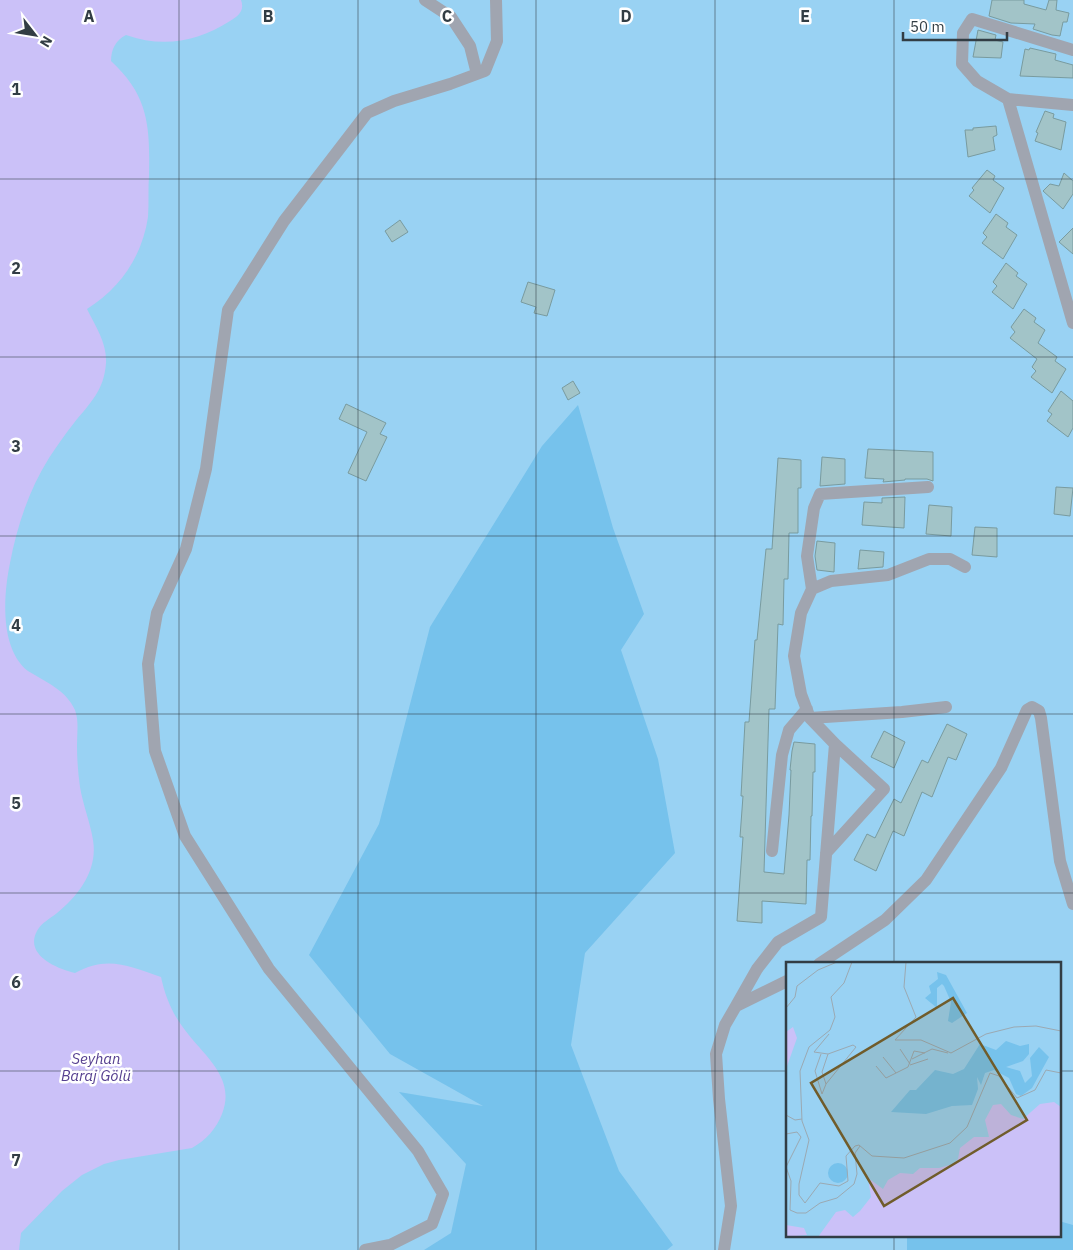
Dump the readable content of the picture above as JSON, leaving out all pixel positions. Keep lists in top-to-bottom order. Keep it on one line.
{"water":["Seyhan Baraj Gölü"],"scale_bar":"50 m","north":"bottom right","grid":{"columns":["A","B","C","D","E"],"rows":["1","2","3","4","5","6","7"]}}
